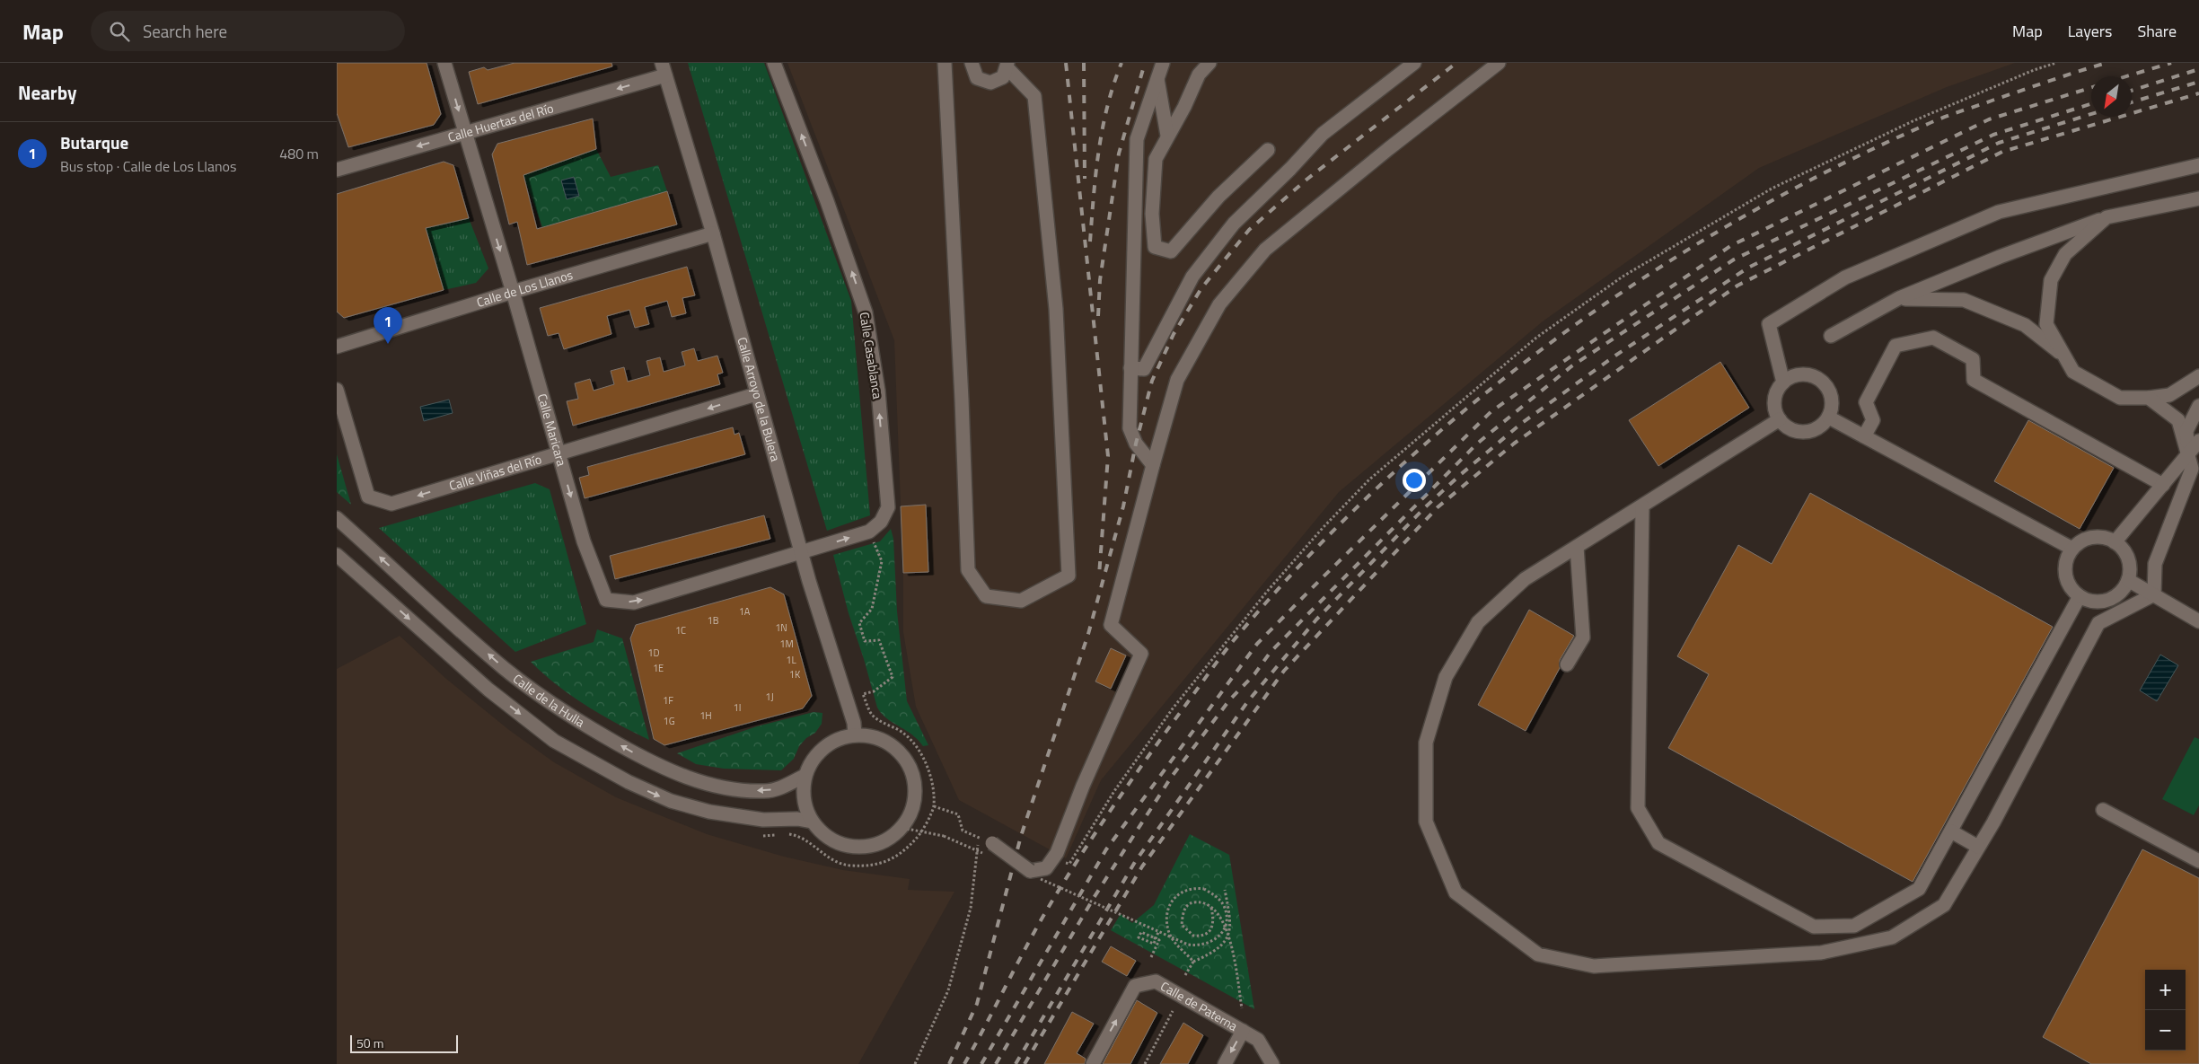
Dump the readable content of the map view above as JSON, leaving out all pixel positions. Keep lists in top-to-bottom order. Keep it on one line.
{"streets":{"street":["Calle Huertas del Río","Calle de Los Llanos","Calle Casablanca","Calle Arroyo de la Bulera","Calle Maricara","Calle Viñas del Río","Calle de la Hulla","Calle de Paterna"]},"crossings":[["Calle Huertas del Río","Calle Arroyo de la Bulera"],["Calle Huertas del Río","Calle Maricara"],["Calle de Los Llanos","Calle Arroyo de la Bulera"],["Calle de Los Llanos","Calle Maricara"],["Calle Arroyo de la Bulera","Calle Maricara"],["Calle Arroyo de la Bulera","Calle Viñas del Río"],["Calle Arroyo de la Bulera","Calle de la Hulla"],["Calle Maricara","Calle Viñas del Río"]],"one_way":["Calle Huertas del Río","Calle Casablanca","Calle Viñas del Río"],"house_numbers":["1A","1B","1N","1C","1M","1D","1L","1E","1K","1J","1F","1I","1H","1G"],"scale_bar":"50 m","north":"bottom left","page":{"header":"Map","search":"Search here","nav":["Map","Layers","Share"],"heading":"Nearby","list":[{"mark":"1","name":"Butarque","note":"Bus stop · Calle de Los Llanos","value":"480 m"}],"pins":"1","map_buttons":["+","−"],"scale":"50 m"}}
